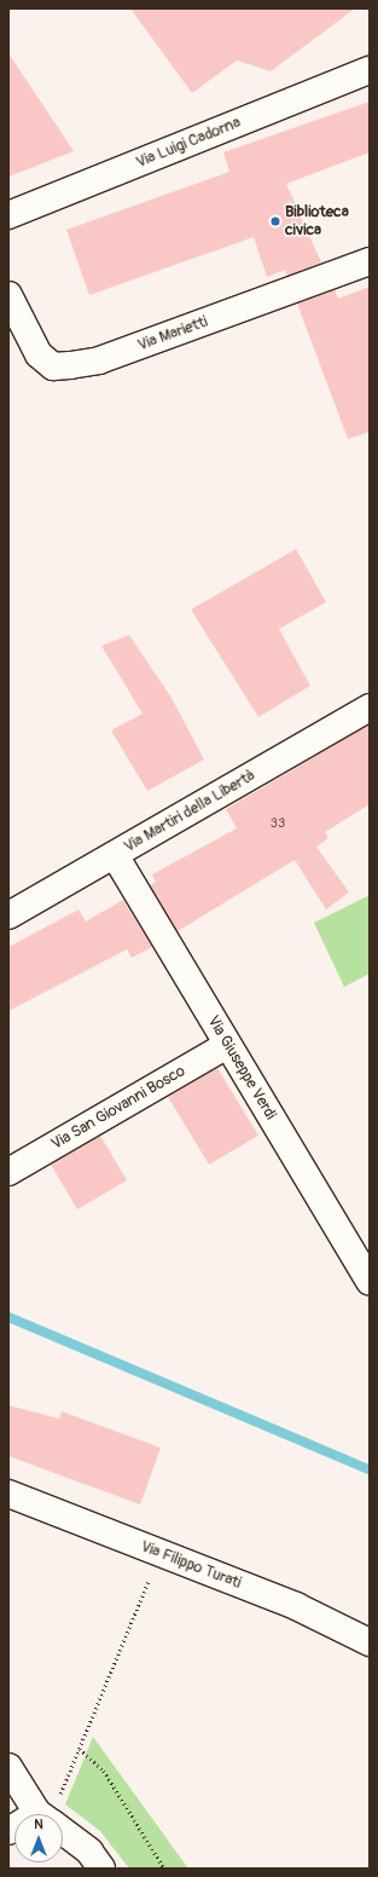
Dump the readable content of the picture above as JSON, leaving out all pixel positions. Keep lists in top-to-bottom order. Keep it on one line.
{"streets":{"street":["Via Luigi Cadorna","Via Marietti","Via Martiri della Libertà","Via Giuseppe Verdi","Via San Giovanni Bosco","Via Filippo Turati"]},"crossings":[["Via Martiri della Libertà","Via Giuseppe Verdi"],["Via Giuseppe Verdi","Via San Giovanni Bosco"]],"places":["Biblioteca civica"],"house_numbers":["33"],"north":"top"}
